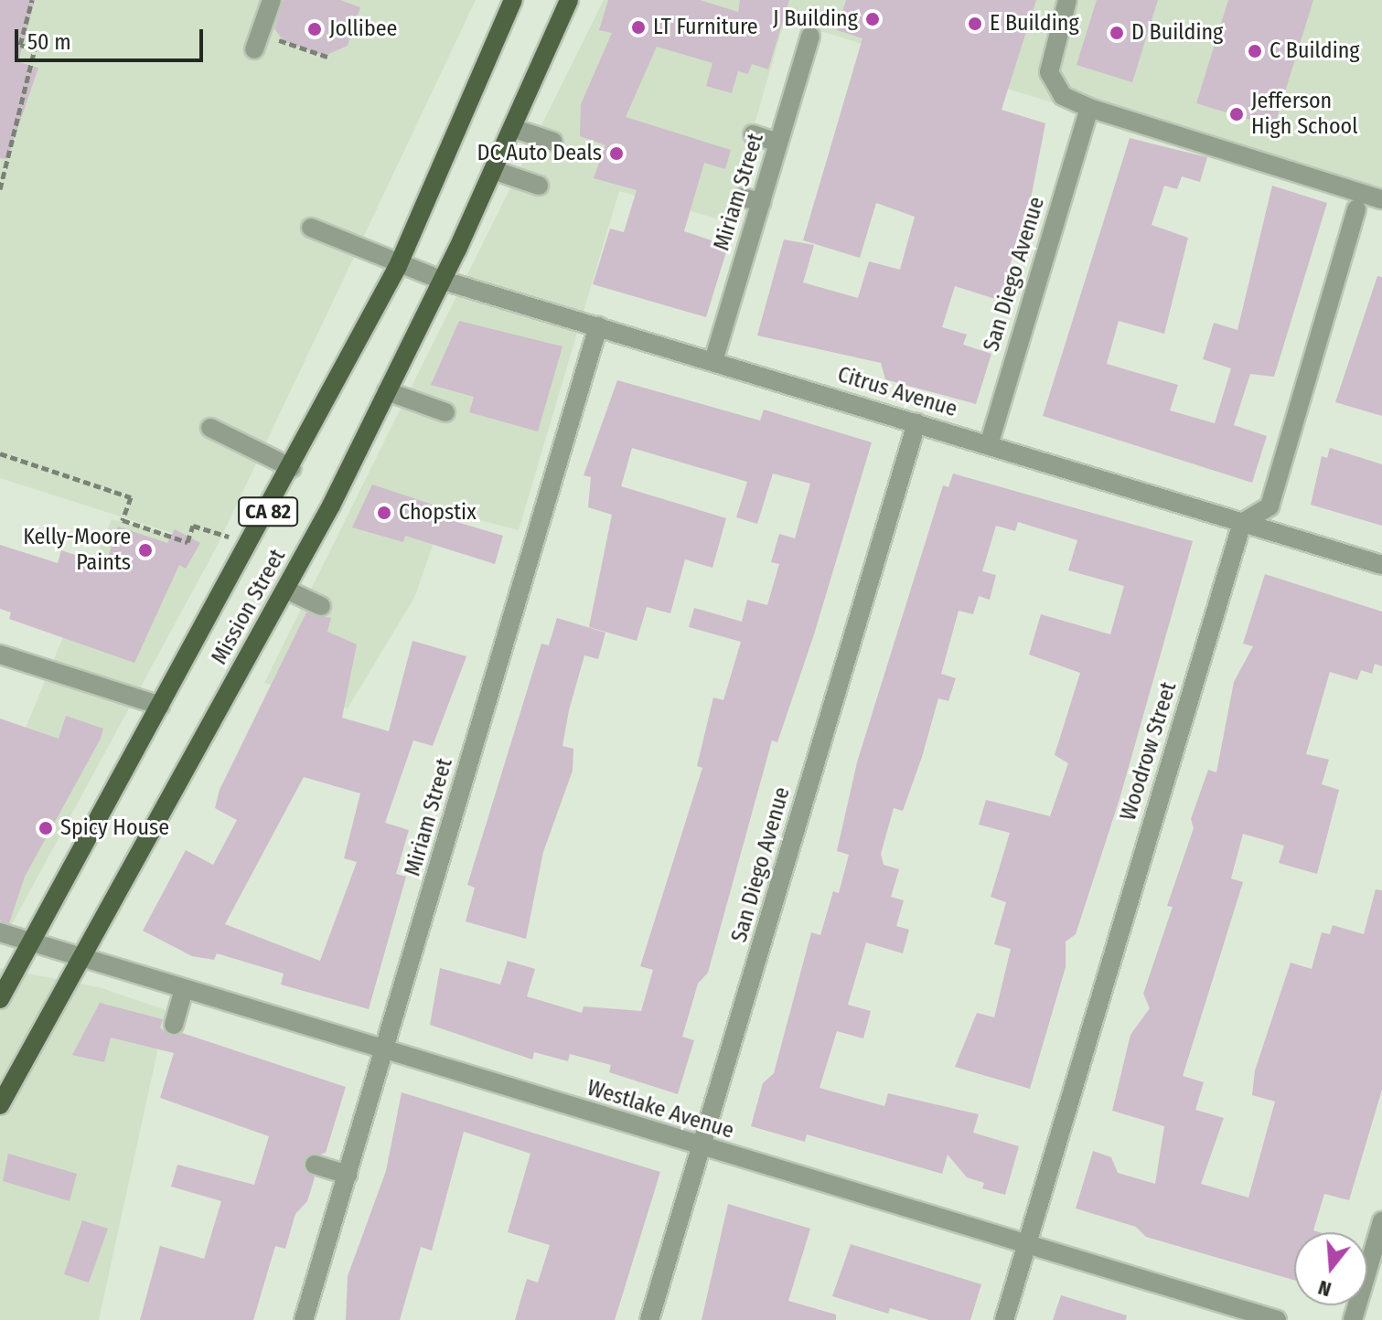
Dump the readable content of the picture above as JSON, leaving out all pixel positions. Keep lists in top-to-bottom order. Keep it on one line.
{"streets":{"main road":["CA 82","Mission Street"],"street":["Miriam Street","San Diego Avenue","Citrus Avenue","Woodrow Street","Westlake Avenue"]},"crossings":[["Miriam Street","Citrus Avenue"],["Miriam Street","Westlake Avenue"],["San Diego Avenue","Citrus Avenue"],["San Diego Avenue","Westlake Avenue"],["Citrus Avenue","Mission Street"],["Citrus Avenue","Woodrow Street"],["Mission Street","Westlake Avenue"],["Woodrow Street","Westlake Avenue"]],"places":["J Building","E Building","LT Furniture","Jollibee","D Building","C Building","Jefferson High School","DC Auto Deals","Chopstix","Kelly-Moore Paints","Spicy House"],"scale_bar":"50 m","north":"bottom"}
